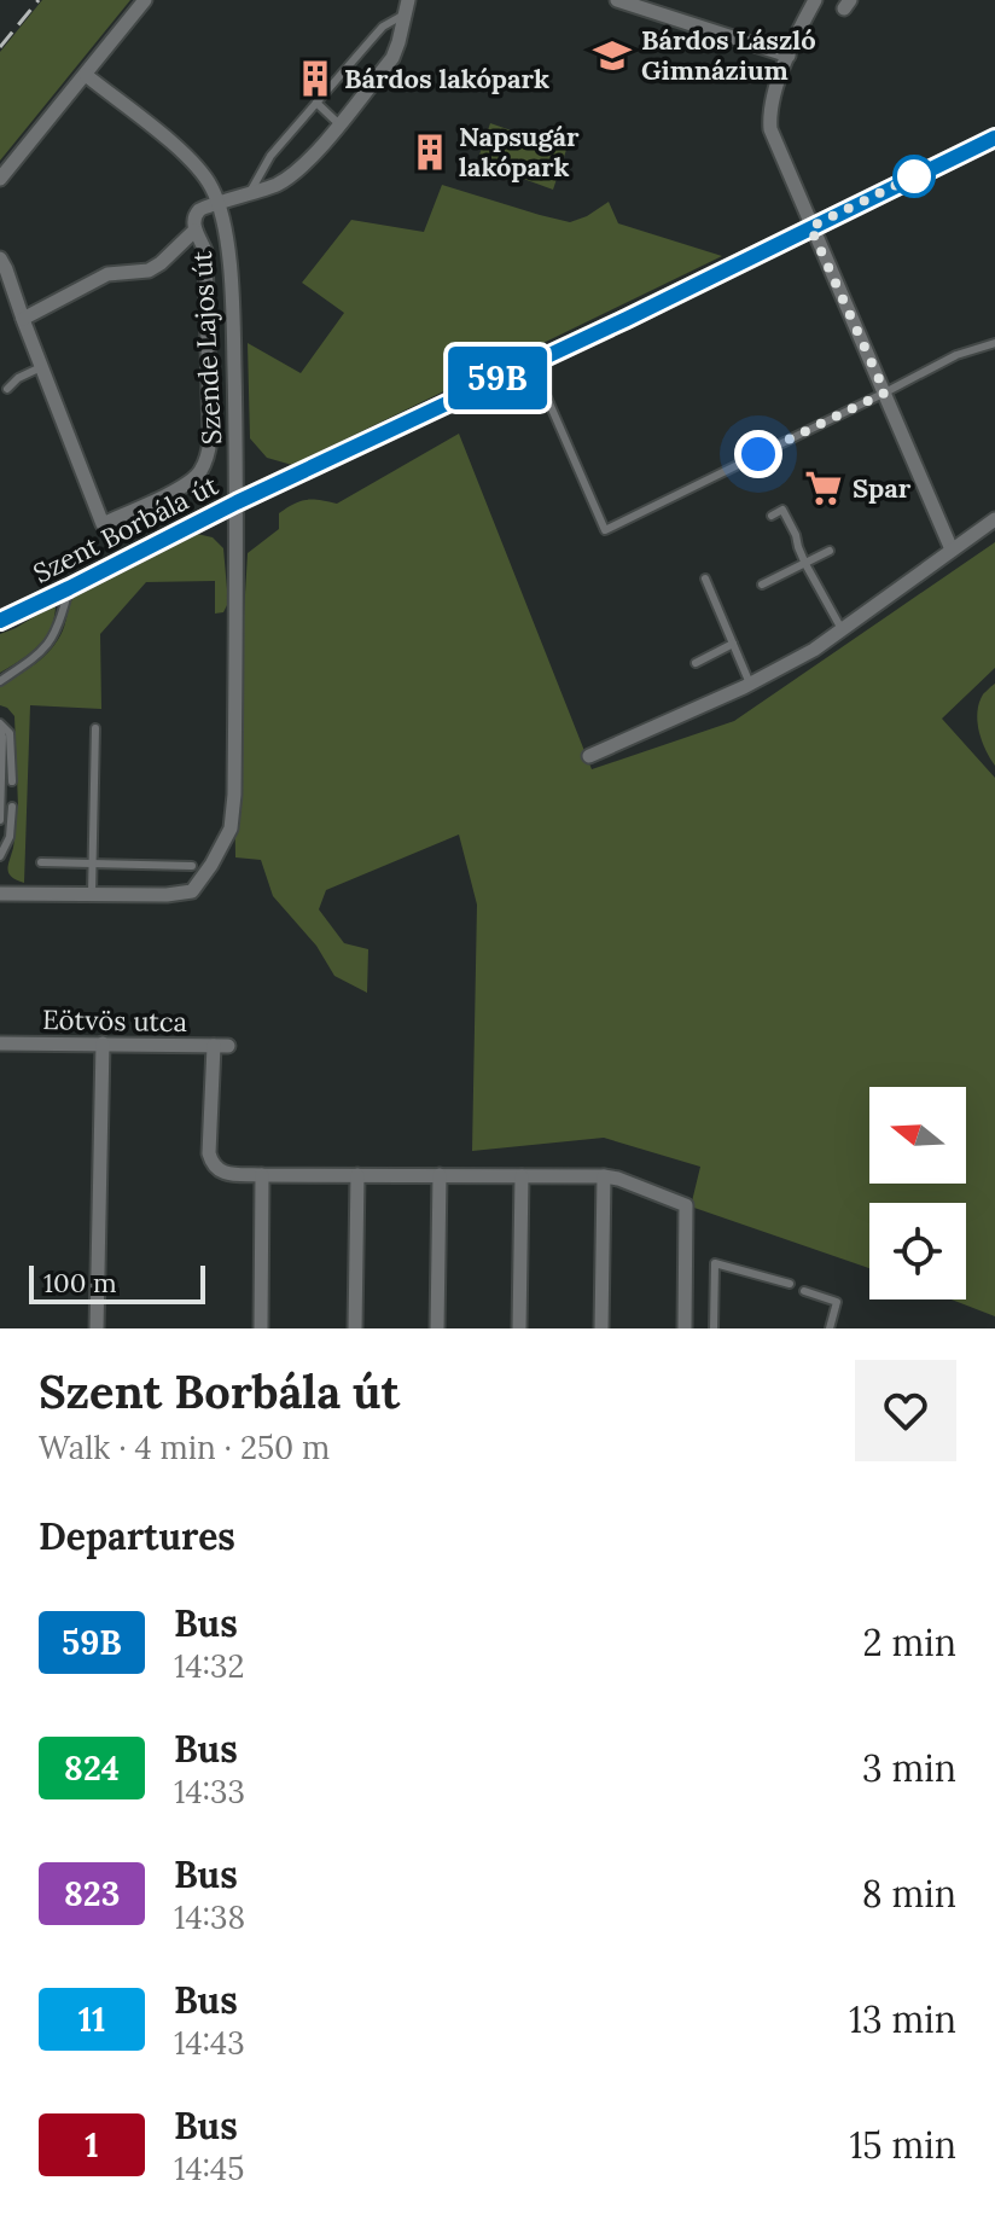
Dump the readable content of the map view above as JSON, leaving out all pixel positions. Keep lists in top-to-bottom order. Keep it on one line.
{"streets":{"street":["Szende Lajos út","Szent Borbála út","Eötvös utca"]},"crossings":[["Szende Lajos út","Szent Borbála út"]],"places":{"school or university":["Bárdos László Gimnázium"],"building":["Bárdos lakópark","Napsugár lakópark"],"supermarket":["Spar"]},"lines":["bus line 59B"],"scale_bar":"100 m","north":"left","page":{"on_map":"59B","scale":"100 m","heading":[["Szent Borbála út","Walk · 4 min · 250 m"],"Departures"],"list":[{"mark":"59B","name":"Bus","note":"14:32","value":"2 min"},{"mark":"824","name":"Bus","note":"14:33","value":"3 min"},{"mark":"823","name":"Bus","note":"14:38","value":"8 min"},{"mark":"11","name":"Bus","note":"14:43","value":"13 min"},{"mark":"1","name":"Bus","note":"14:45","value":"15 min"}]}}
